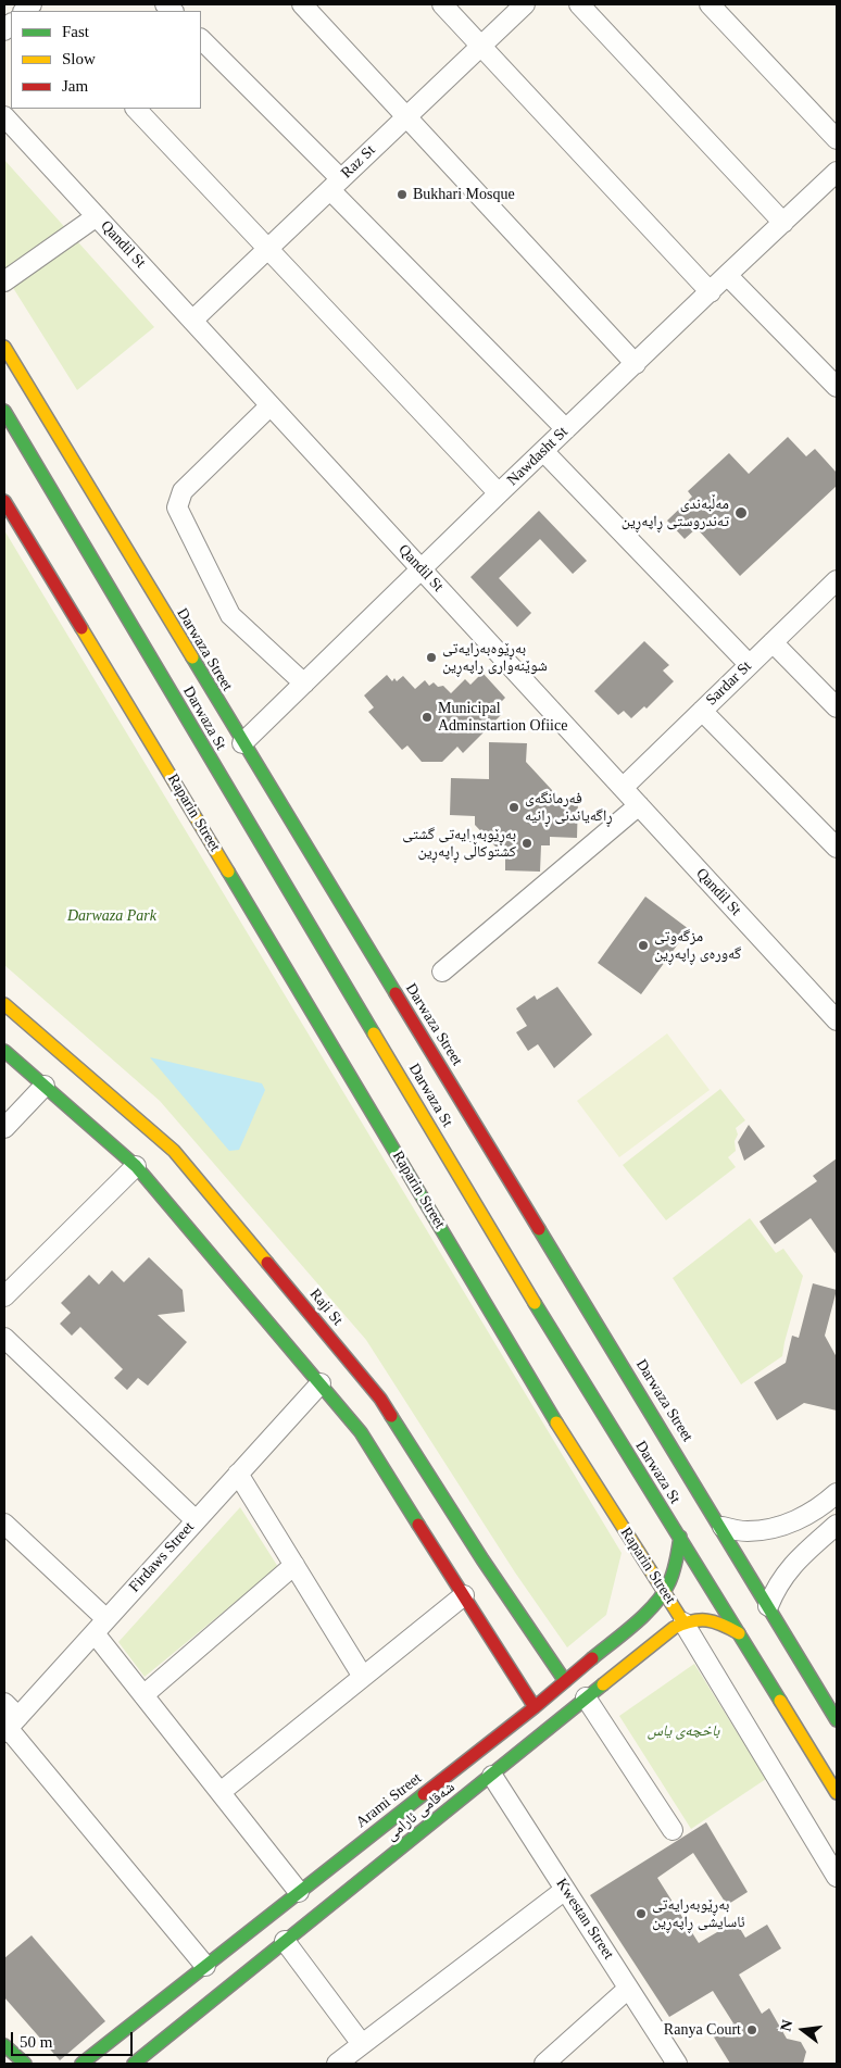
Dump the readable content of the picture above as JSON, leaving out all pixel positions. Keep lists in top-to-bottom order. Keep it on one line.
{"streets":{"main road":["Darwaza Street","Darwaza St","Raparin Street","Raji St","Arami Street","شەقامی ئارامی"],"street":["Raz St","Qandil St","Nawdasht St","Sardar St","Firdaws Street","Kwestan Street"]},"crossings":[["Raz St","Qandil St"],["Qandil St","Nawdasht St"],["Qandil St","Sardar St"],["Nawdasht St","Darwaza Street"],["Darwaza St","Arami Street"],["Darwaza St","شەقامی ئارامی"],["Raparin Street","Arami Street"],["Raparin Street","شەقامی ئارامی"],["Raji St","Arami Street"],["شەقامی ئارامی","Kwestan Street"]],"parks":["Darwaza Park","باخچەی یاس"],"places":["Bukhari Mosque","مەڵبەندی تەندروستی ڕاپەڕین","بەڕێوەبەرایەتی شوێنەواری راپەڕین","Municipal Adminstartion Ofiice","فەرمانگەی ڕاگەیاندنی ڕانیە","بەڕێوبەرایەتی گشتی کشتوکاڵی ڕاپەڕین","مزگەوتی گەورەی ڕاپەڕین","بەڕێوبەرایەتی ئاسایشی ڕاپەڕین","Ranya Court"],"legend":["Fast","Slow","Jam"],"scale_bar":"50 m","north":"left"}
